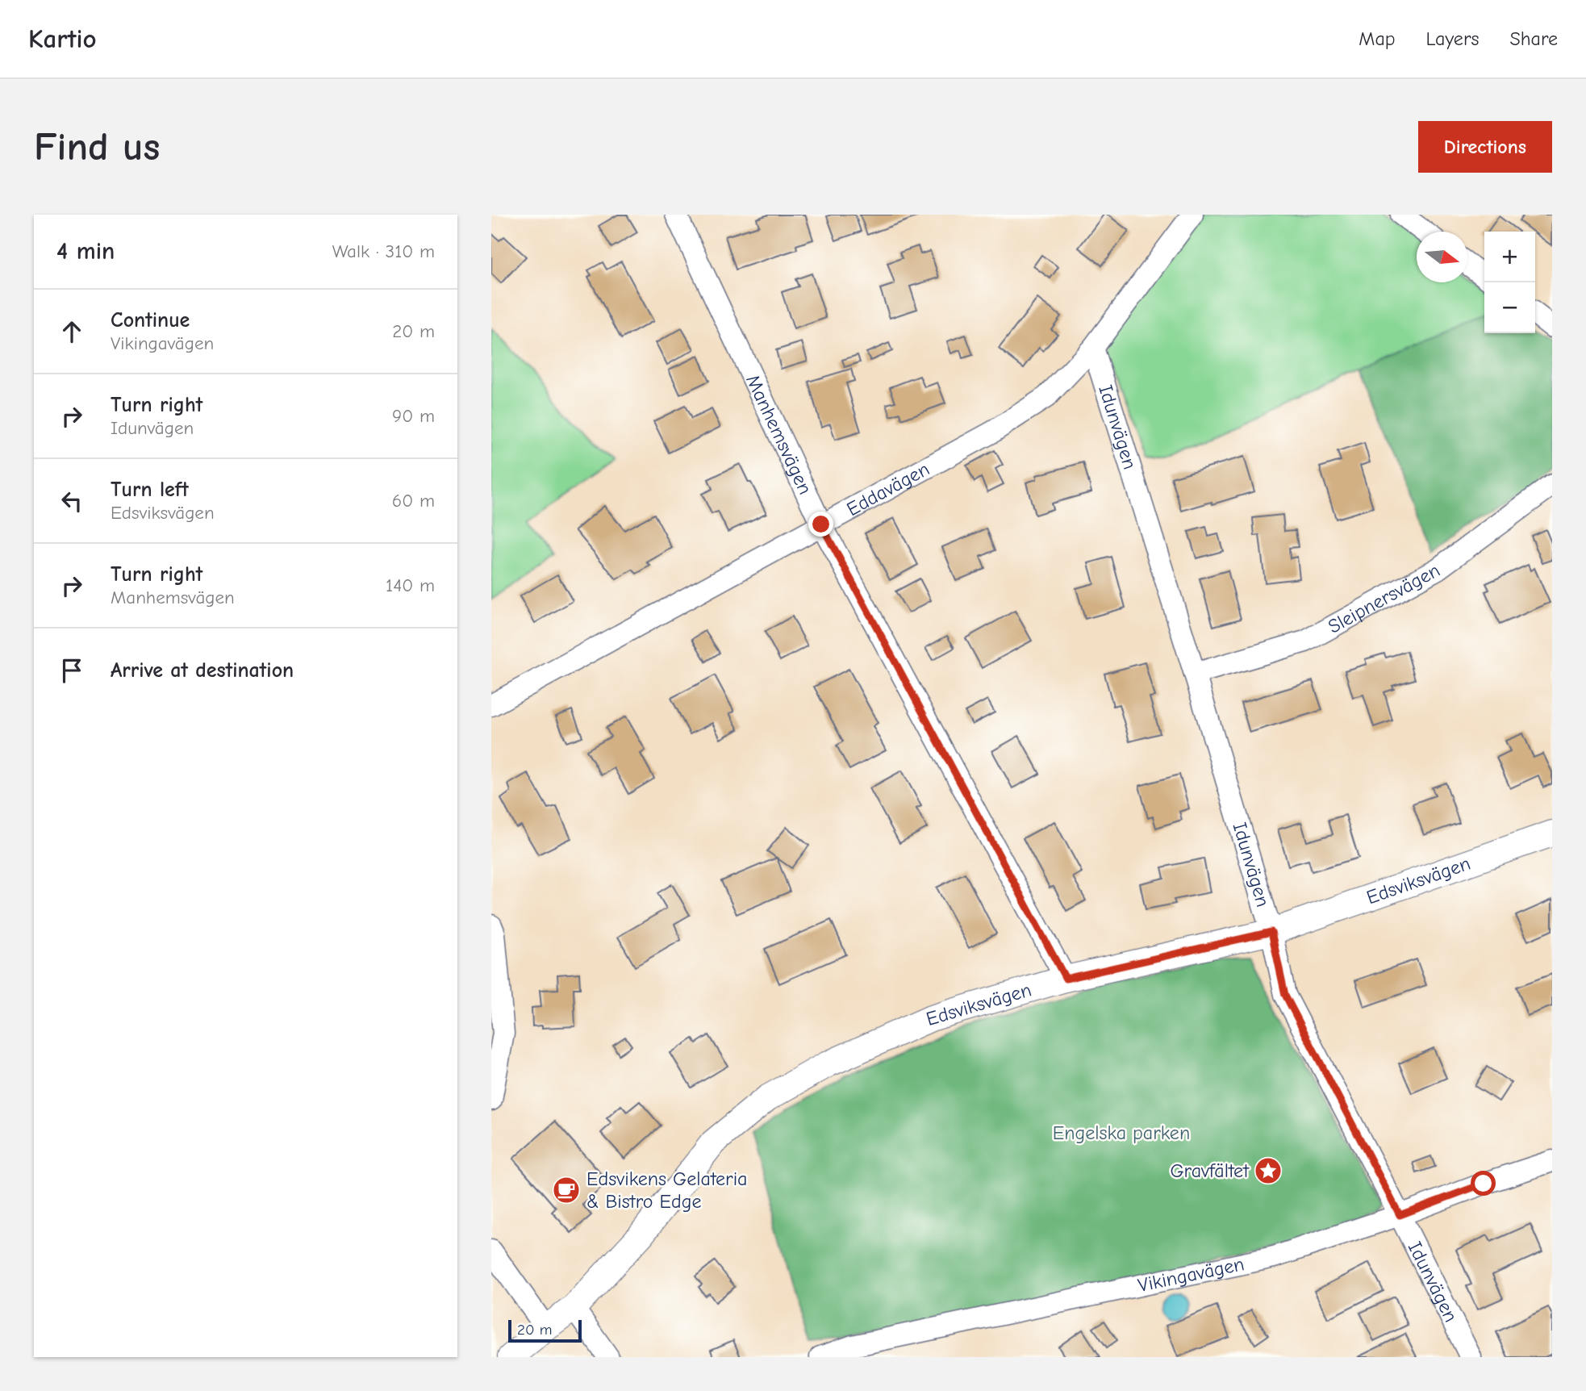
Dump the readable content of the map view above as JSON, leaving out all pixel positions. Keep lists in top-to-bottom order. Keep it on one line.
{"streets":{"street":["Idunvägen","Manhemsvägen","Eddavägen","Sleipnersvägen","Edsviksvägen","Vikingavägen"]},"crossings":[["Idunvägen","Eddavägen"],["Idunvägen","Sleipnersvägen"],["Idunvägen","Edsviksvägen"],["Idunvägen","Vikingavägen"],["Manhemsvägen","Eddavägen"],["Manhemsvägen","Edsviksvägen"]],"parks":["Engelska parken"],"places":{"place":["Gravfältet"],"cafe":["Edsvikens Gelateria & Bistro Edge"]},"scale_bar":"20 m","north":"right","page":{"header":"Kartio","nav":["Map","Layers","Share"],"buttons":"Directions","title":"Find us","heading":["4 min","Walk · 310 m"],"map_buttons":["+","−"],"list":[["Continue","Vikingavägen","20 m"],["Turn right","Idunvägen","90 m"],["Turn left","Edsviksvägen","60 m"],["Turn right","Manhemsvägen","140 m"],"Arrive at destination"],"scale":"20 m"}}
